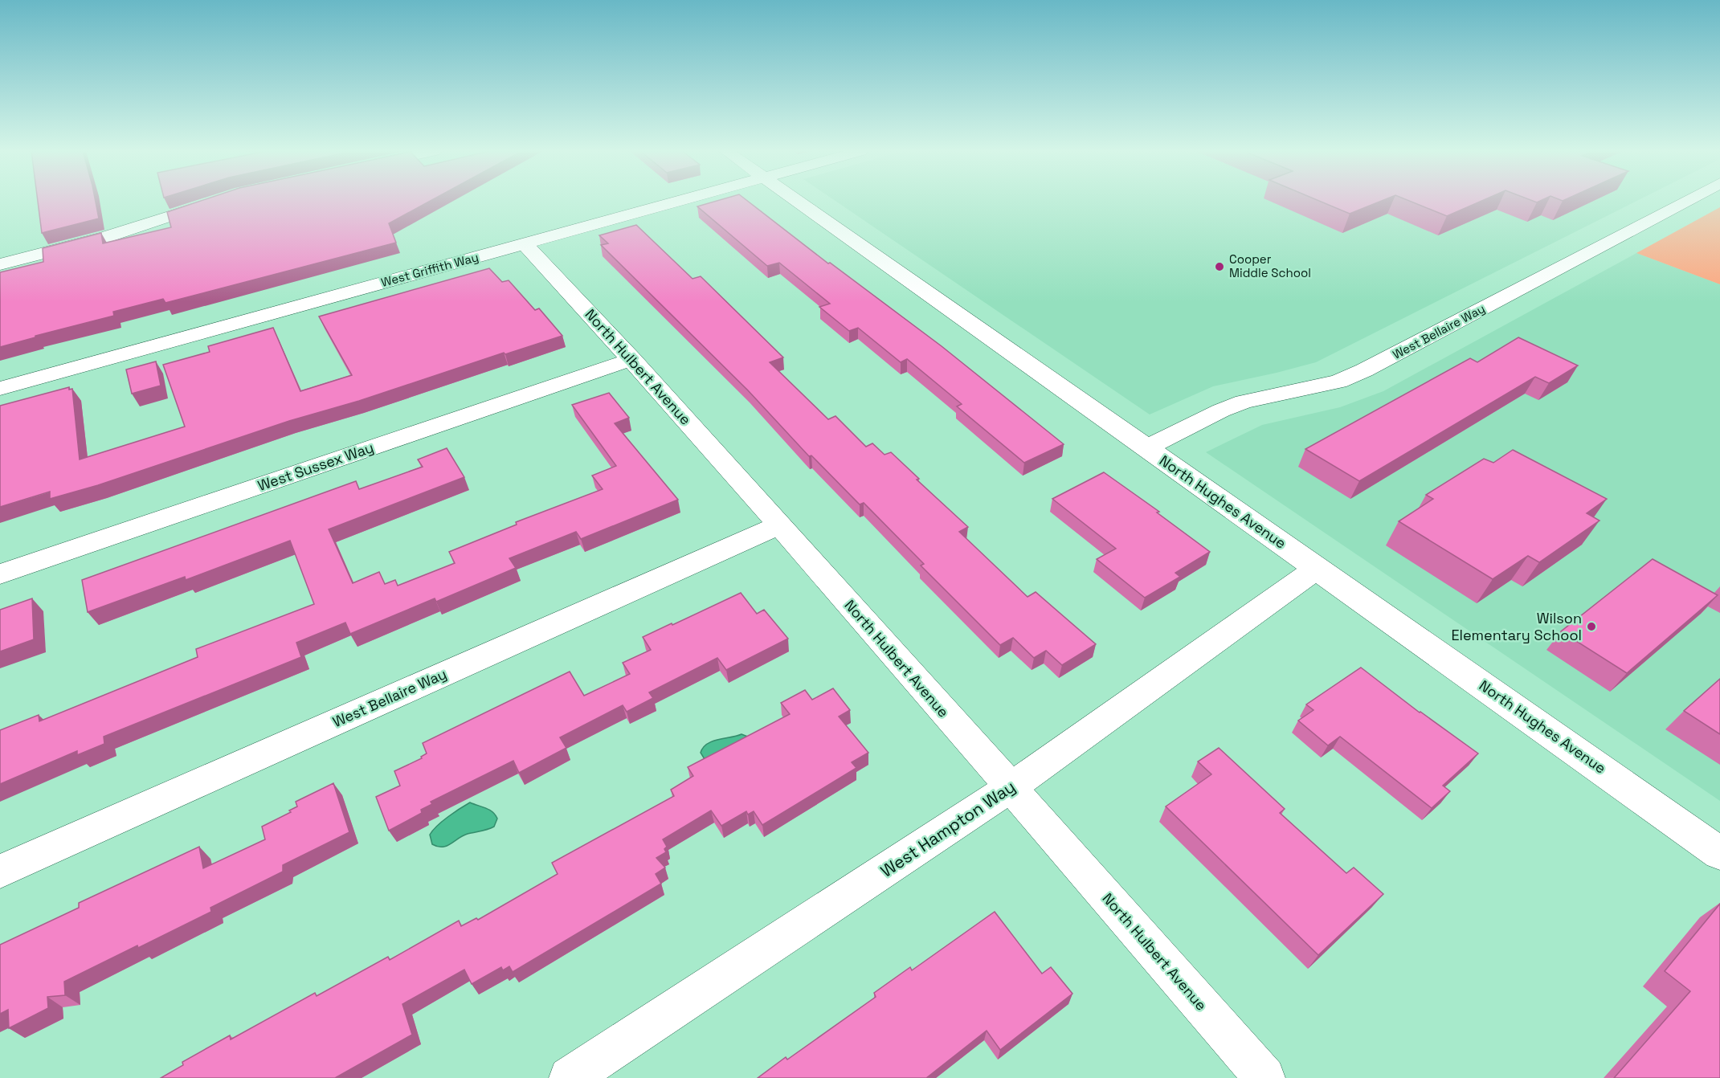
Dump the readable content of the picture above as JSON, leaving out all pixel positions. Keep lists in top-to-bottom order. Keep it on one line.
{"streets":{"street":["West Griffith Way","West Bellaire Way","North Hulbert Avenue","West Sussex Way","North Hughes Avenue","West Hampton Way"]},"crossings":[["West Griffith Way","North Hulbert Avenue"],["West Bellaire Way","North Hulbert Avenue"],["West Bellaire Way","North Hughes Avenue"],["North Hulbert Avenue","West Sussex Way"],["North Hulbert Avenue","West Hampton Way"],["North Hughes Avenue","West Hampton Way"]],"places":["Cooper Middle School","Wilson Elementary School"]}
